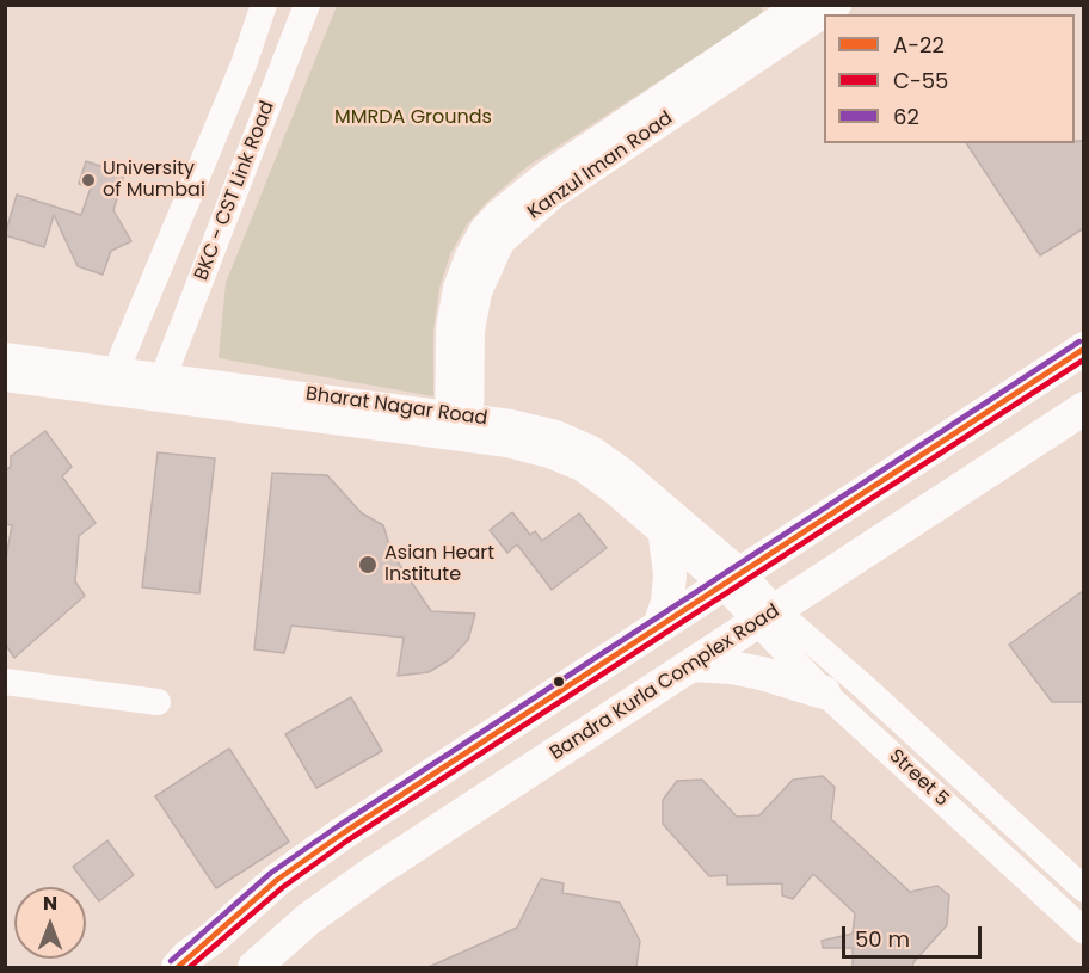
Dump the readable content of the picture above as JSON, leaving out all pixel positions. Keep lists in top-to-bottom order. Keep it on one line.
{"streets":{"main road":["Bandra Kurla Complex Road"],"street":["Kanzul Iman Road","BKC - CST Link Road","Bharat Nagar Road","Street 5"]},"crossings":[["Kanzul Iman Road","Bharat Nagar Road"],["BKC - CST Link Road","Bharat Nagar Road"],["Bandra Kurla Complex Road","Street 5"]],"parks":["MMRDA Grounds"],"places":["University of Mumbai","Asian Heart Institute"],"lines":["transit line 62","transit line A-22","transit line C-55"],"legend":["A-22","C-55","62"],"scale_bar":"50 m","north":"top"}
